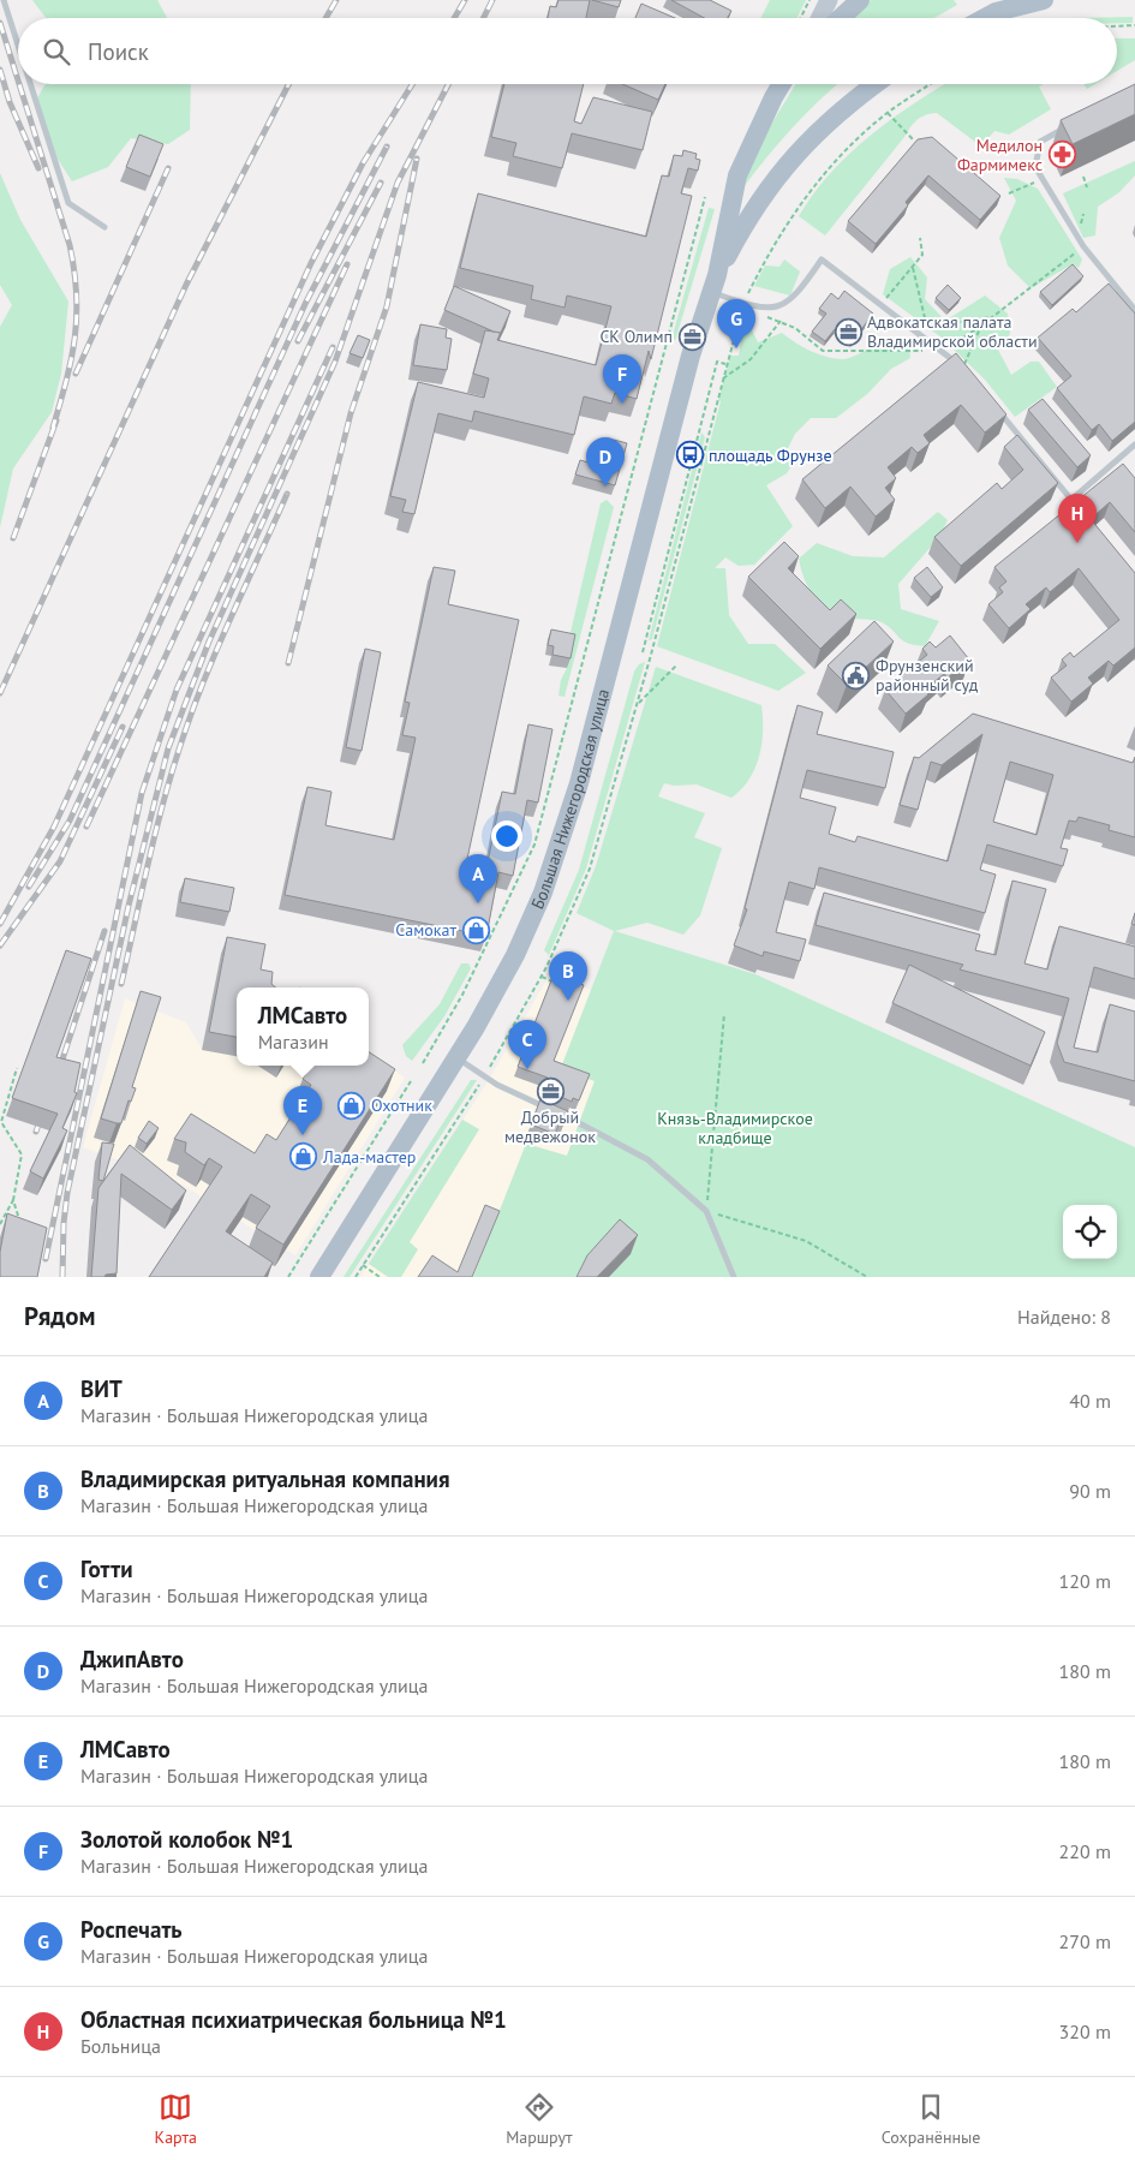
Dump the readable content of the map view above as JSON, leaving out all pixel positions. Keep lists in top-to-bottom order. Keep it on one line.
{"streets":{"main road":["Большая Нижегородская улица"]},"parks":["Князь-Владимирское кладбище"],"places":{"pharmacy":["Медилон Фармимекс"],"office":["Адвокатская палата Владимирской области","СК Олимп","Добрый медвежонок"],"bus stop":["площадь Фрунзе"],"public building":["Фрунзенский районный суд"],"shop":["Самокат","Охотник","Лада-мастер"]},"page":{"search":"Поиск","pins":["G","F","D","H","A","B","C","E"],"popup":["ЛМСавто","Магазин"],"heading":["Рядом","Найдено: 8"],"list":[{"mark":"A","name":"ВИТ","note":"Магазин · Большая Нижегородская улица","value":"40 m"},{"mark":"B","name":"Владимирская ритуальная компания","note":"Магазин · Большая Нижегородская улица","value":"90 m"},{"mark":"C","name":"Готти","note":"Магазин · Большая Нижегородская улица","value":"120 m"},{"mark":"D","name":"ДжипАвто","note":"Магазин · Большая Нижегородская улица","value":"180 m"},{"mark":"E","name":"ЛМСавто","note":"Магазин · Большая Нижегородская улица","value":"180 m"},{"mark":"F","name":"Золотой колобок №1","note":"Магазин · Большая Нижегородская улица","value":"220 m"},{"mark":"G","name":"Роспечать","note":"Магазин · Большая Нижегородская улица","value":"270 m"},{"mark":"H","name":"Областная психиатрическая больница №1","note":"Больница","value":"320 m"}],"nav":["Карта","Маршрут","Сохранённые"]}}
